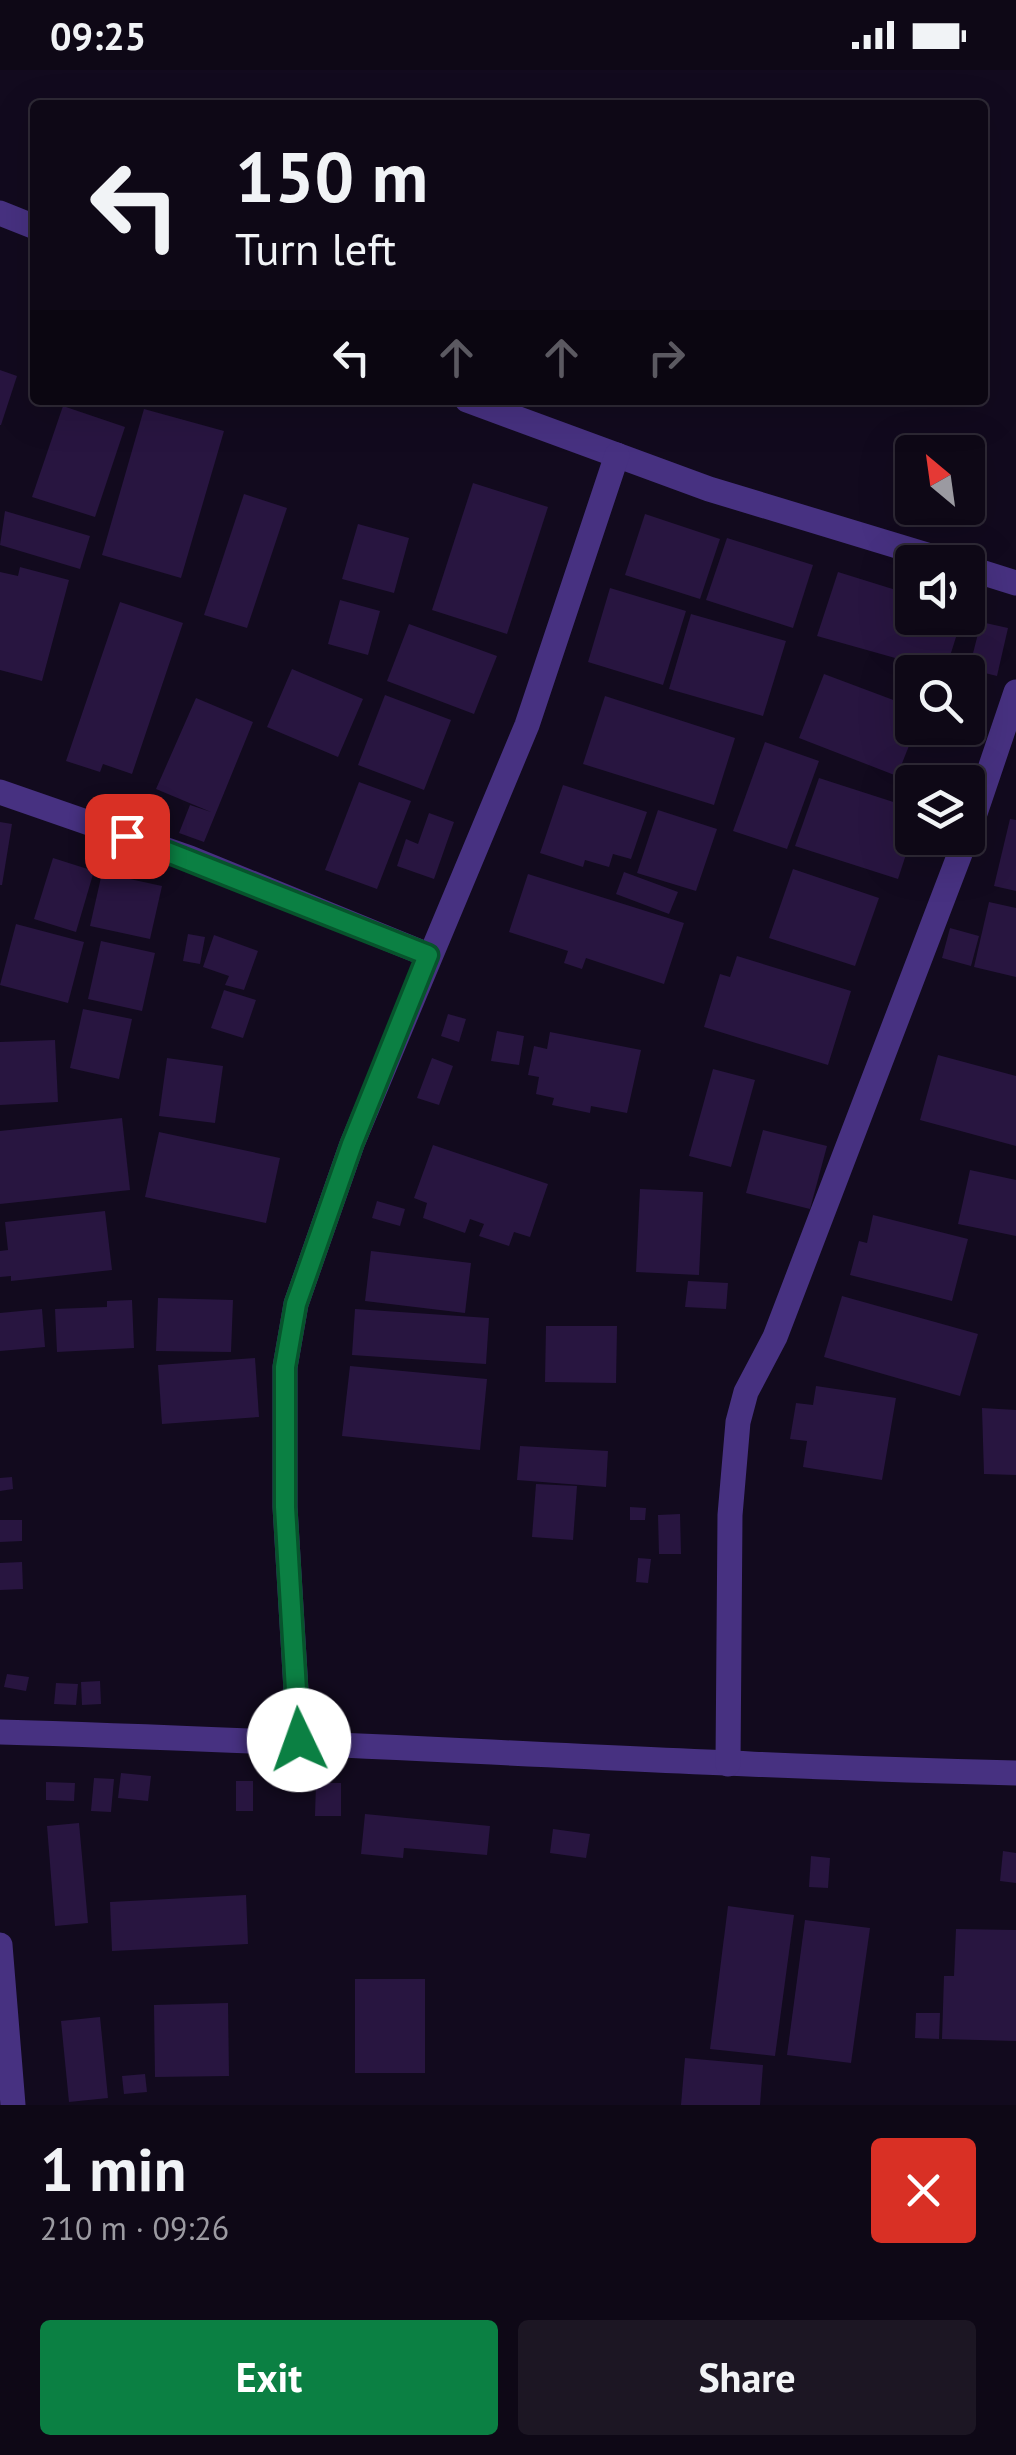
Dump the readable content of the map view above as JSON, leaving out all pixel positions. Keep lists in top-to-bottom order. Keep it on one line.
{"north":"top left","page":{"status":"09:25","turn":["150 m","Turn left"],"heading":["1 min","210 m · 09:26"],"buttons":["Exit","Share"]}}
